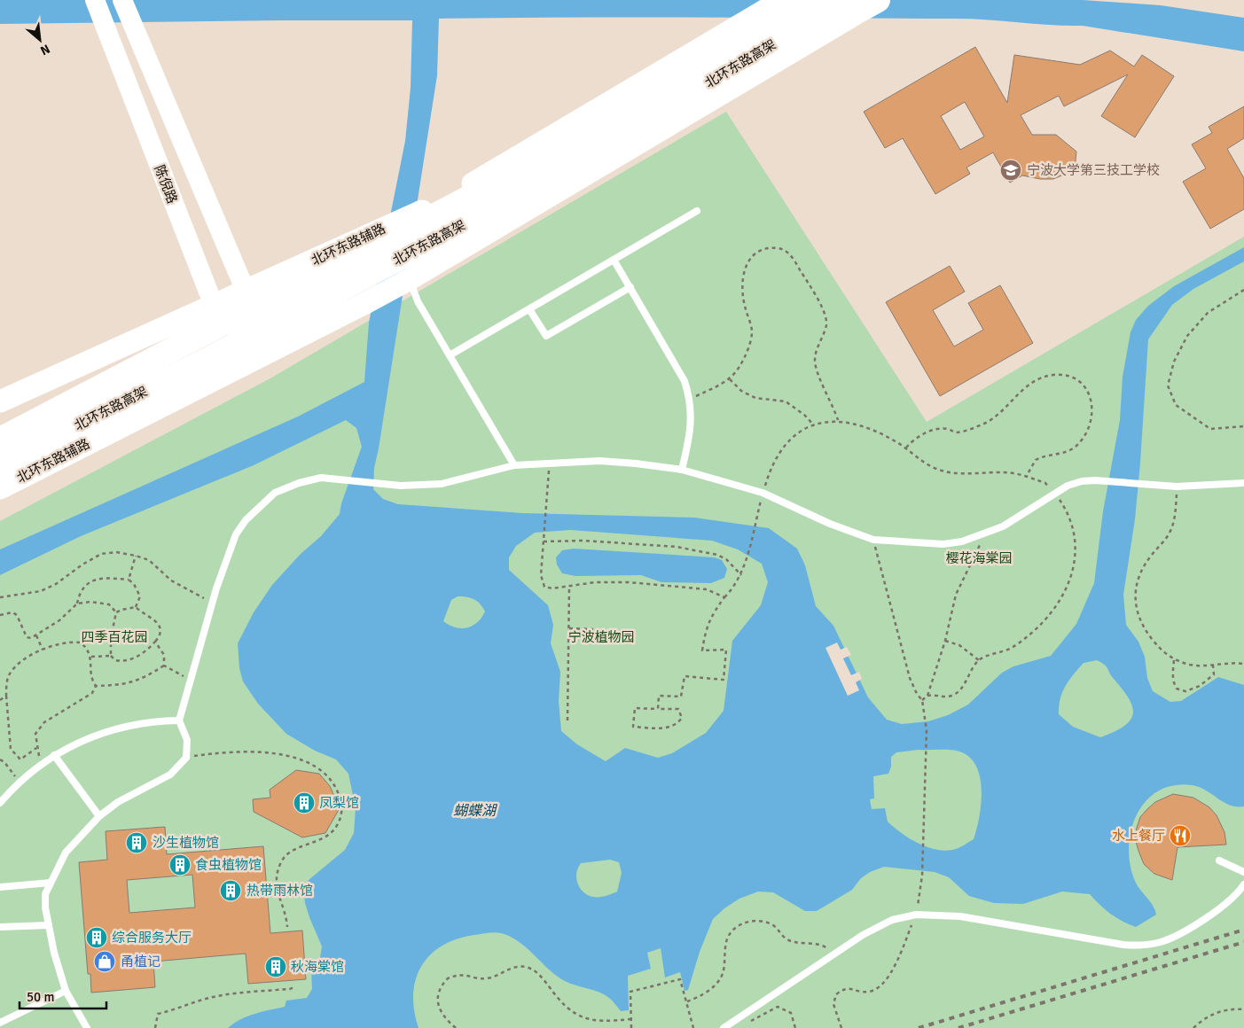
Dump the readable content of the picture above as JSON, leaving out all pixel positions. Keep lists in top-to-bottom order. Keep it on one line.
{"streets":{"highway":["北环东路高架"],"main road":["北环东路辅路"],"street":["陈倪路"]},"crossings":[["陈倪路","北环东路辅路"]],"water":["蝴蝶湖"],"parks":["樱花海棠园","四季百花园","宁波植物园"],"places":{"school or university":["宁波大学第三技工学校"],"building":["凤梨馆","沙生植物馆","食虫植物馆","热带雨林馆","综合服务大厅","秋海棠馆"],"restaurant":["水上餐厅"],"shop":["甬植记"]},"scale_bar":"50 m","north":"bottom right"}
